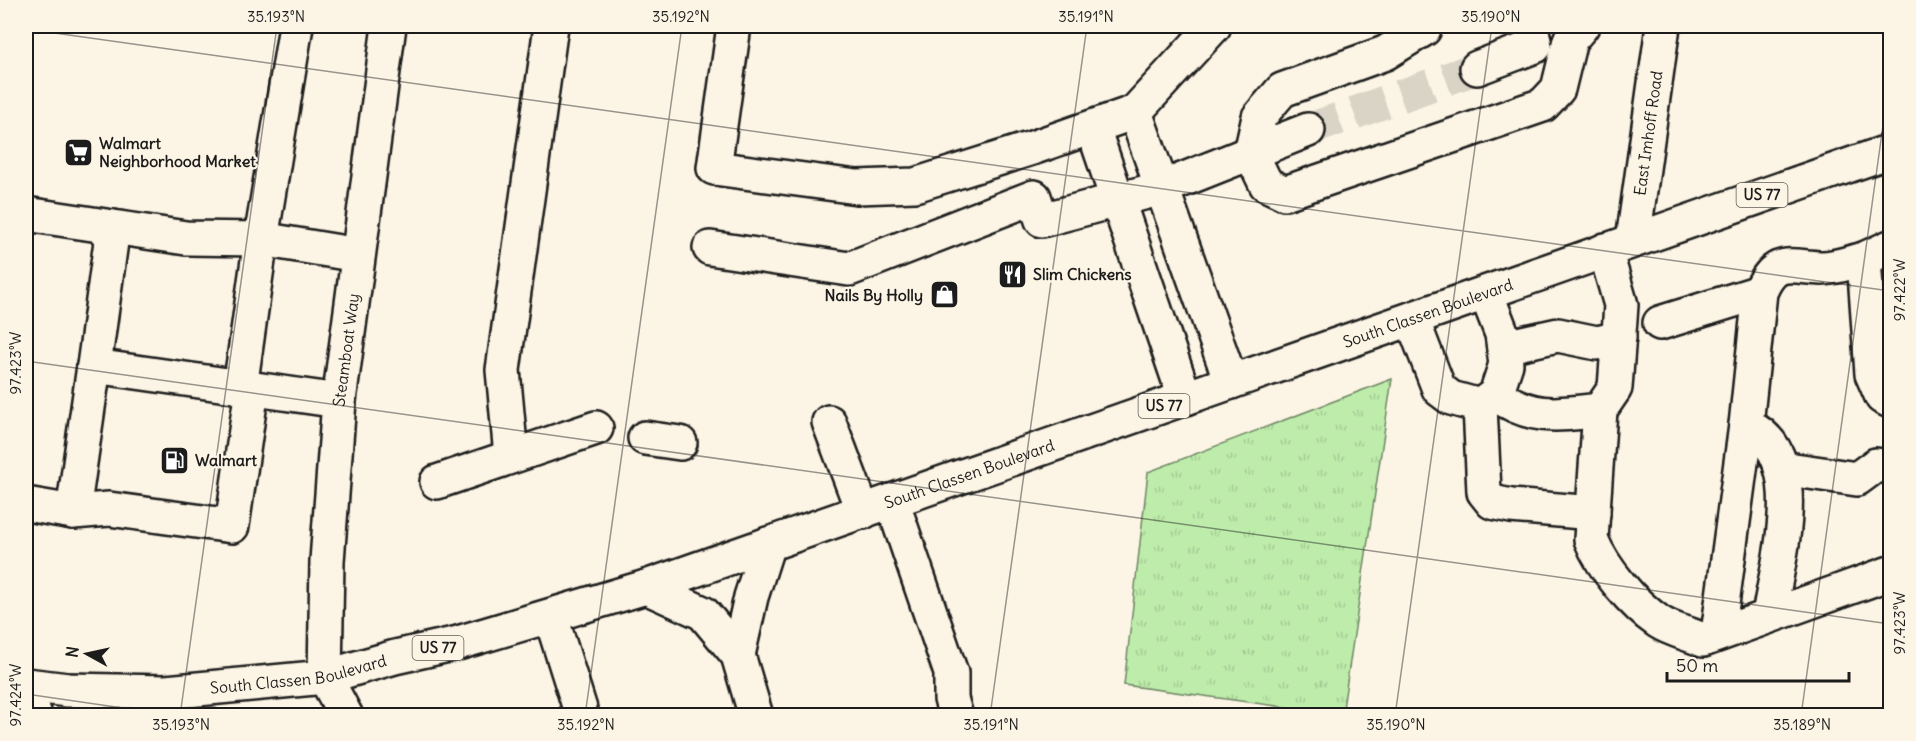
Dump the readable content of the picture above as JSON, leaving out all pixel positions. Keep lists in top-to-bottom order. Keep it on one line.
{"streets":{"main road":["East Imhoff Road","US 77","South Classen Boulevard","Steamboat Way"]},"crossings":[["East Imhoff Road","South Classen Boulevard"],["South Classen Boulevard","Steamboat Way"]],"places":{"supermarket":["Walmart Neighborhood Market"],"restaurant":["Slim Chickens"],"shop":["Nails By Holly"],"fuel station":["Walmart"]},"scale_bar":"50 m","north":"left","coordinates":["35.193°N","35.192°N","35.191°N","35.190°N","97.422°W","97.423°W","97.424°W","35.189°N"]}
